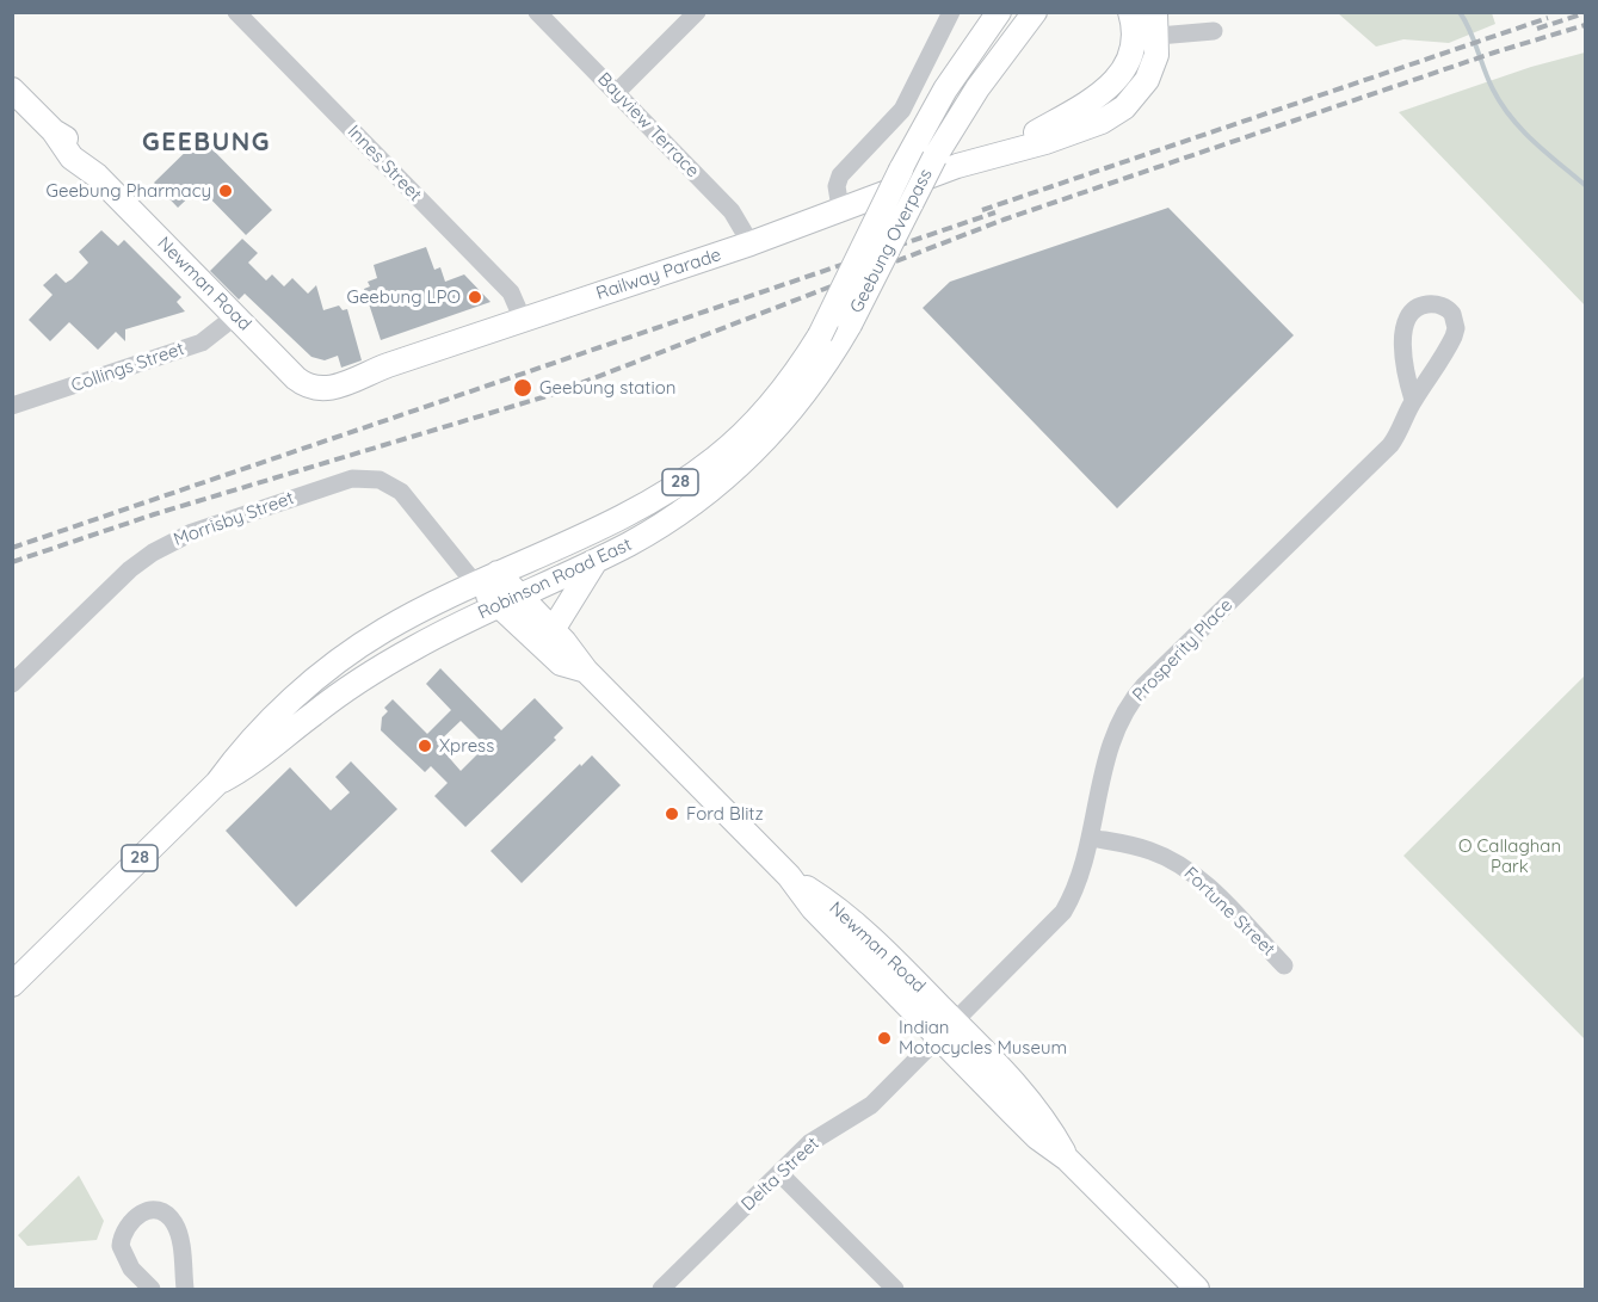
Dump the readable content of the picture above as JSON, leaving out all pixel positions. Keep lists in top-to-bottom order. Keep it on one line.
{"streets":{"main road":["Geebung Overpass","Railway Parade","Newman Road","28","Robinson Road East"],"street":["Bayview Terrace","Innes Street","Collings Street","Morrisby Street","Prosperity Place","Fortune Street","Delta Street"]},"crossings":[["Bayview Terrace","Railway Parade"],["Innes Street","Railway Parade"],["Geebung Overpass","Robinson Road East"],["Railway Parade","Newman Road"],["Newman Road","Collings Street"],["Newman Road","Morrisby Street"],["Newman Road","Robinson Road East"],["Newman Road","Prosperity Place"],["Newman Road","Delta Street"],["Prosperity Place","Fortune Street"],["Prosperity Place","Delta Street"]],"districts":["GEEBUNG"],"parks":["O Callaghan Park"],"places":["Geebung Pharmacy","Geebung LPO","Geebung station","Xpress","Ford Blitz","Indian Motocycles Museum"]}
